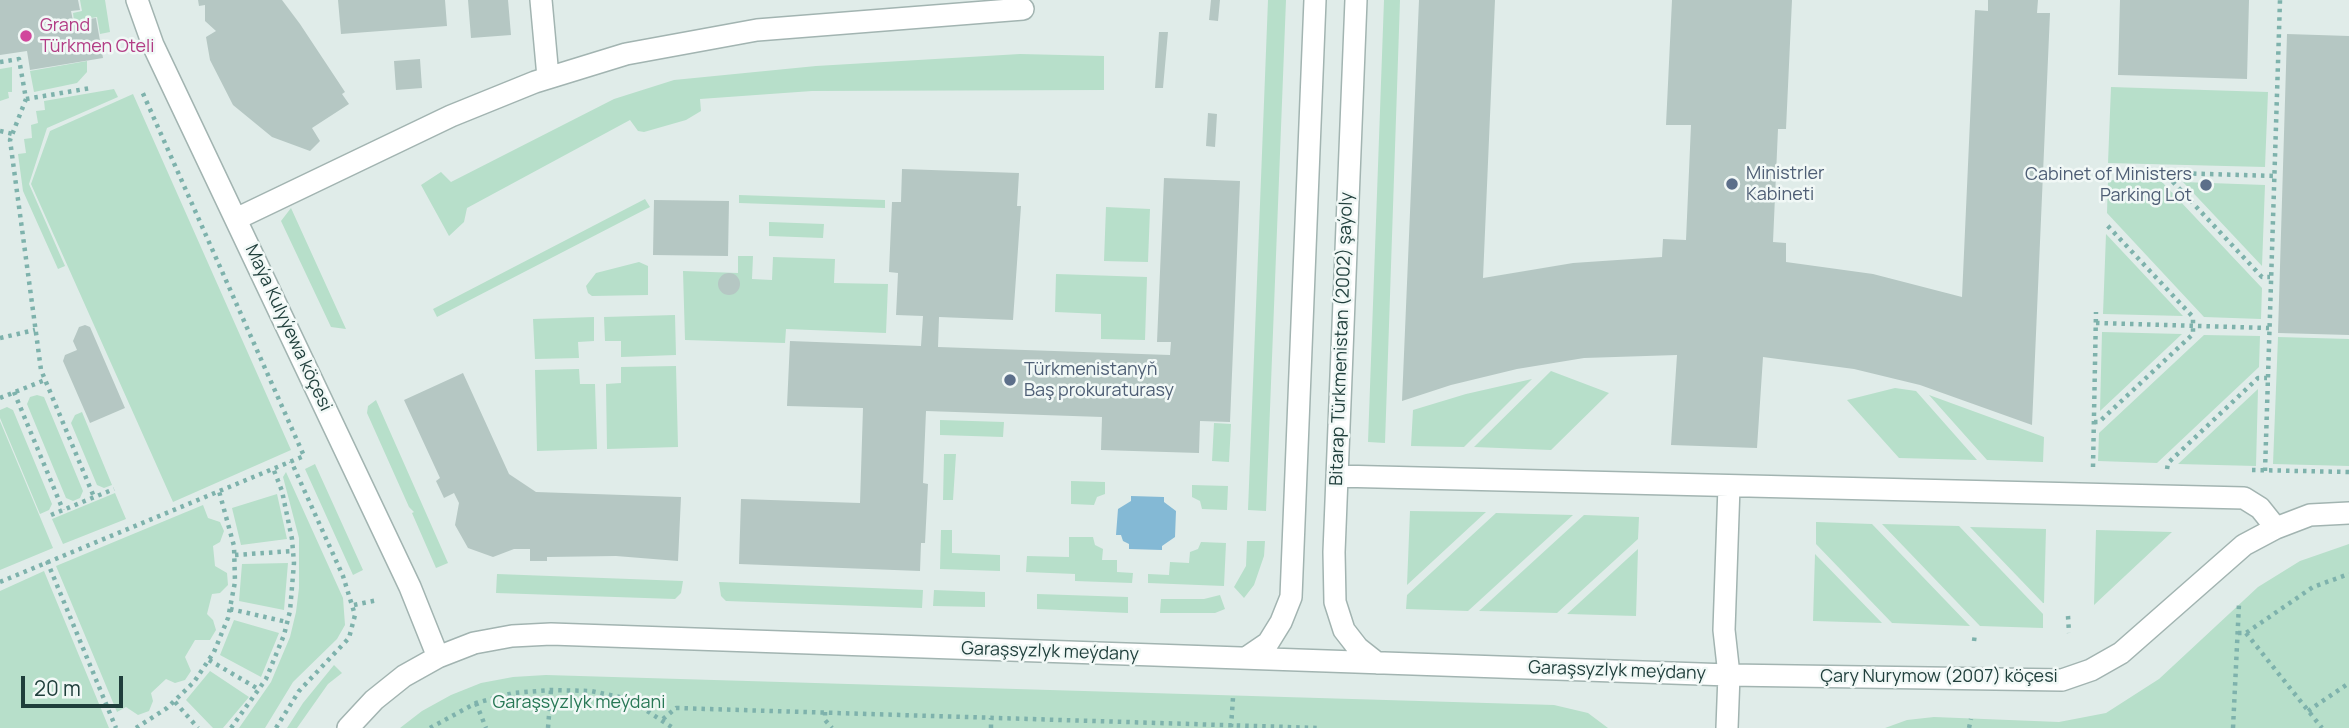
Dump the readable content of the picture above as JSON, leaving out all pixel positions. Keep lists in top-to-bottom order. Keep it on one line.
{"streets":{"street":["Maýa Kulyýewa köçesi","Bitarap Türkmenistan (2002) şaýoly","Garaşsyzlyk meýdany","Çary Nurymow (2007) köçesi"]},"crossings":[["Maýa Kulyýewa köçesi","Garaşsyzlyk meýdany"],["Bitarap Türkmenistan (2002) şaýoly","Garaşsyzlyk meýdany"],["Garaşsyzlyk meýdany","Çary Nurymow (2007) köçesi"]],"parks":["Garaşsyzlyk meýdani"],"places":["Grand Türkmen Oteli","Ministrler Kabineti","Cabinet of Ministers Parking Lot","Türkmenistanyň Baş prokuraturasy"],"scale_bar":"20 m"}
